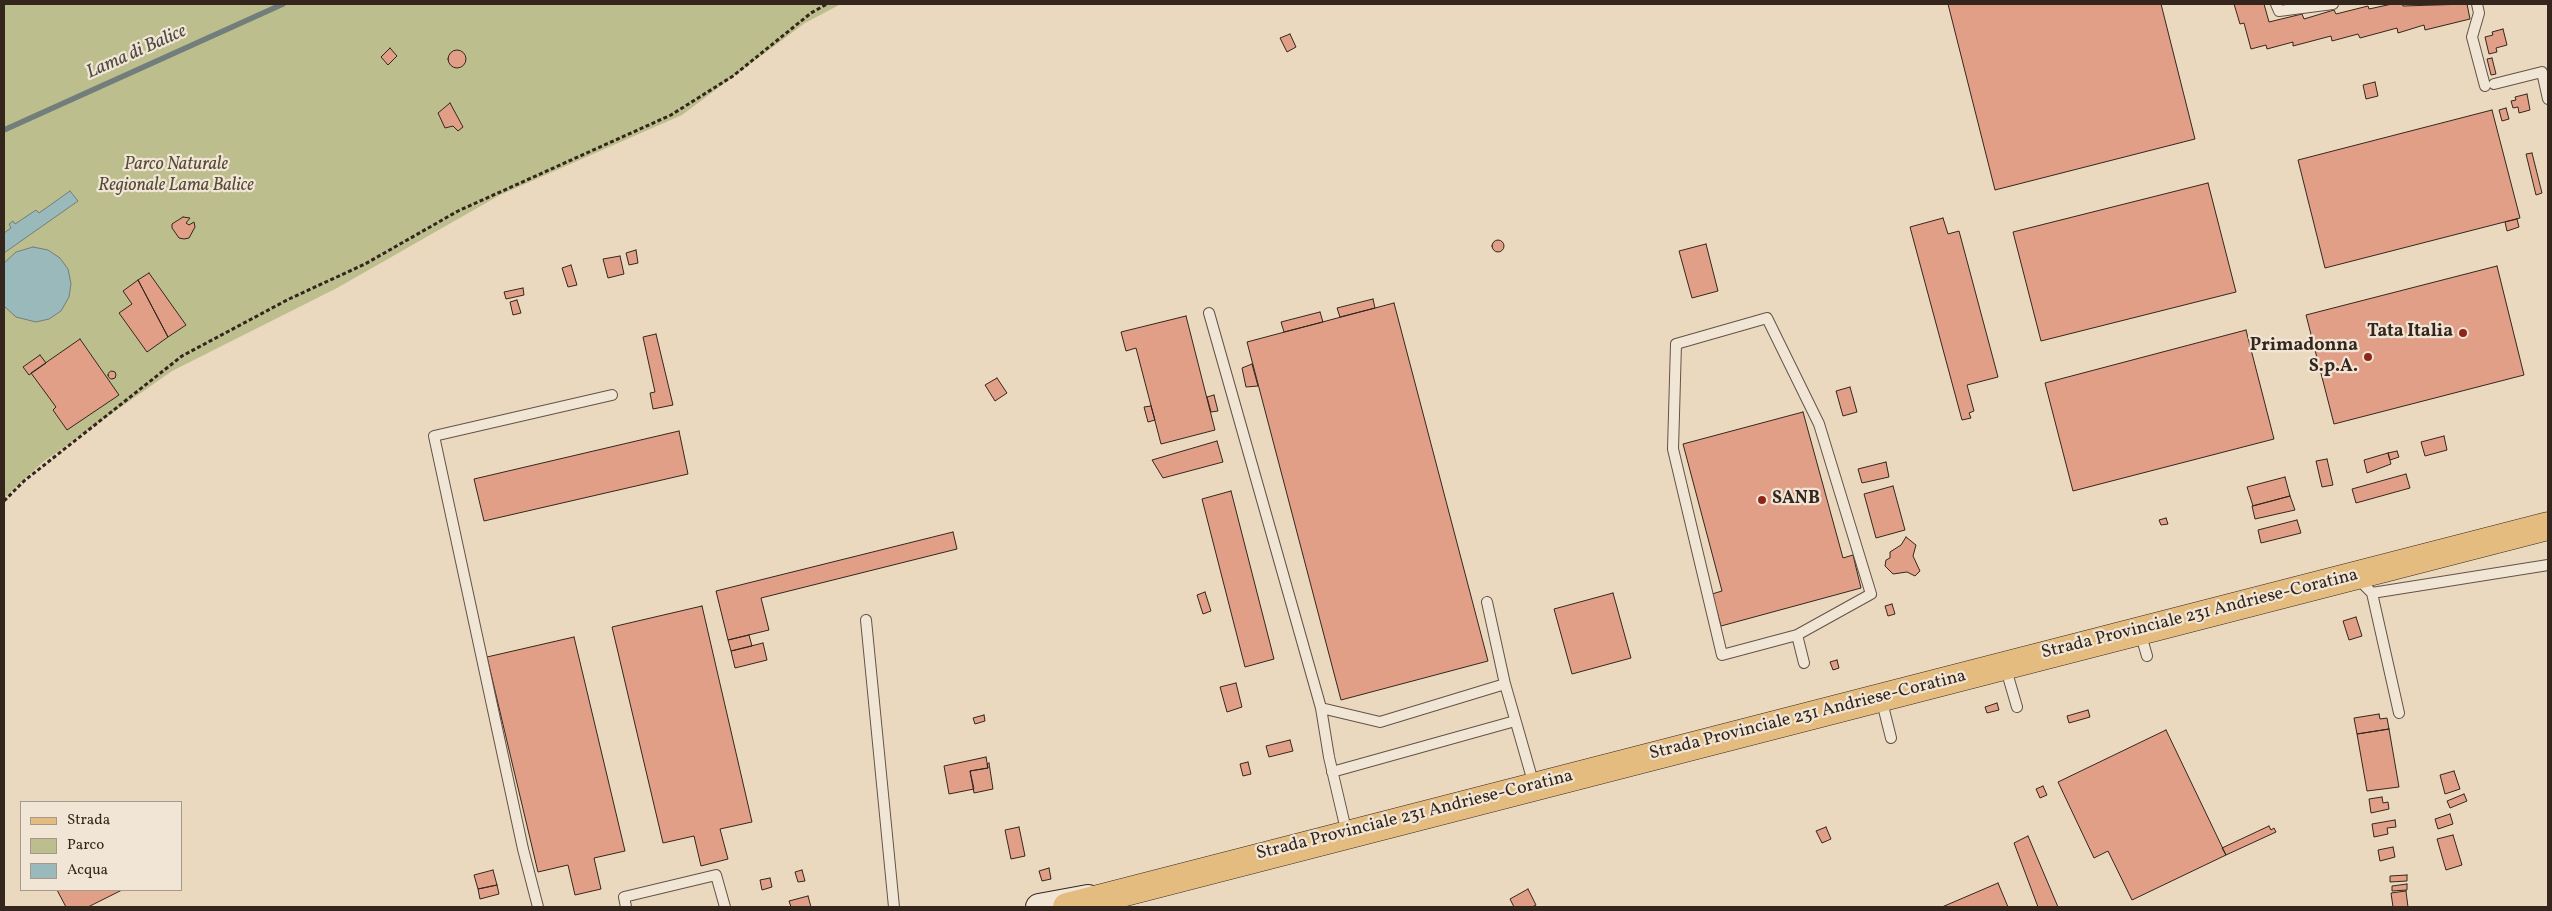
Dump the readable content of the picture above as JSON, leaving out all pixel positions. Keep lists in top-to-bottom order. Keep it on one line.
{"streets":{"main road":["Strada Provinciale 231 Andriese-Coratina"]},"water":["Lama di Balice"],"parks":["Parco Naturale Regionale Lama Balice"],"places":["Tata Italia","Primadonna S.p.A.","SANB"],"legend":["Strada","Parco","Acqua"]}
